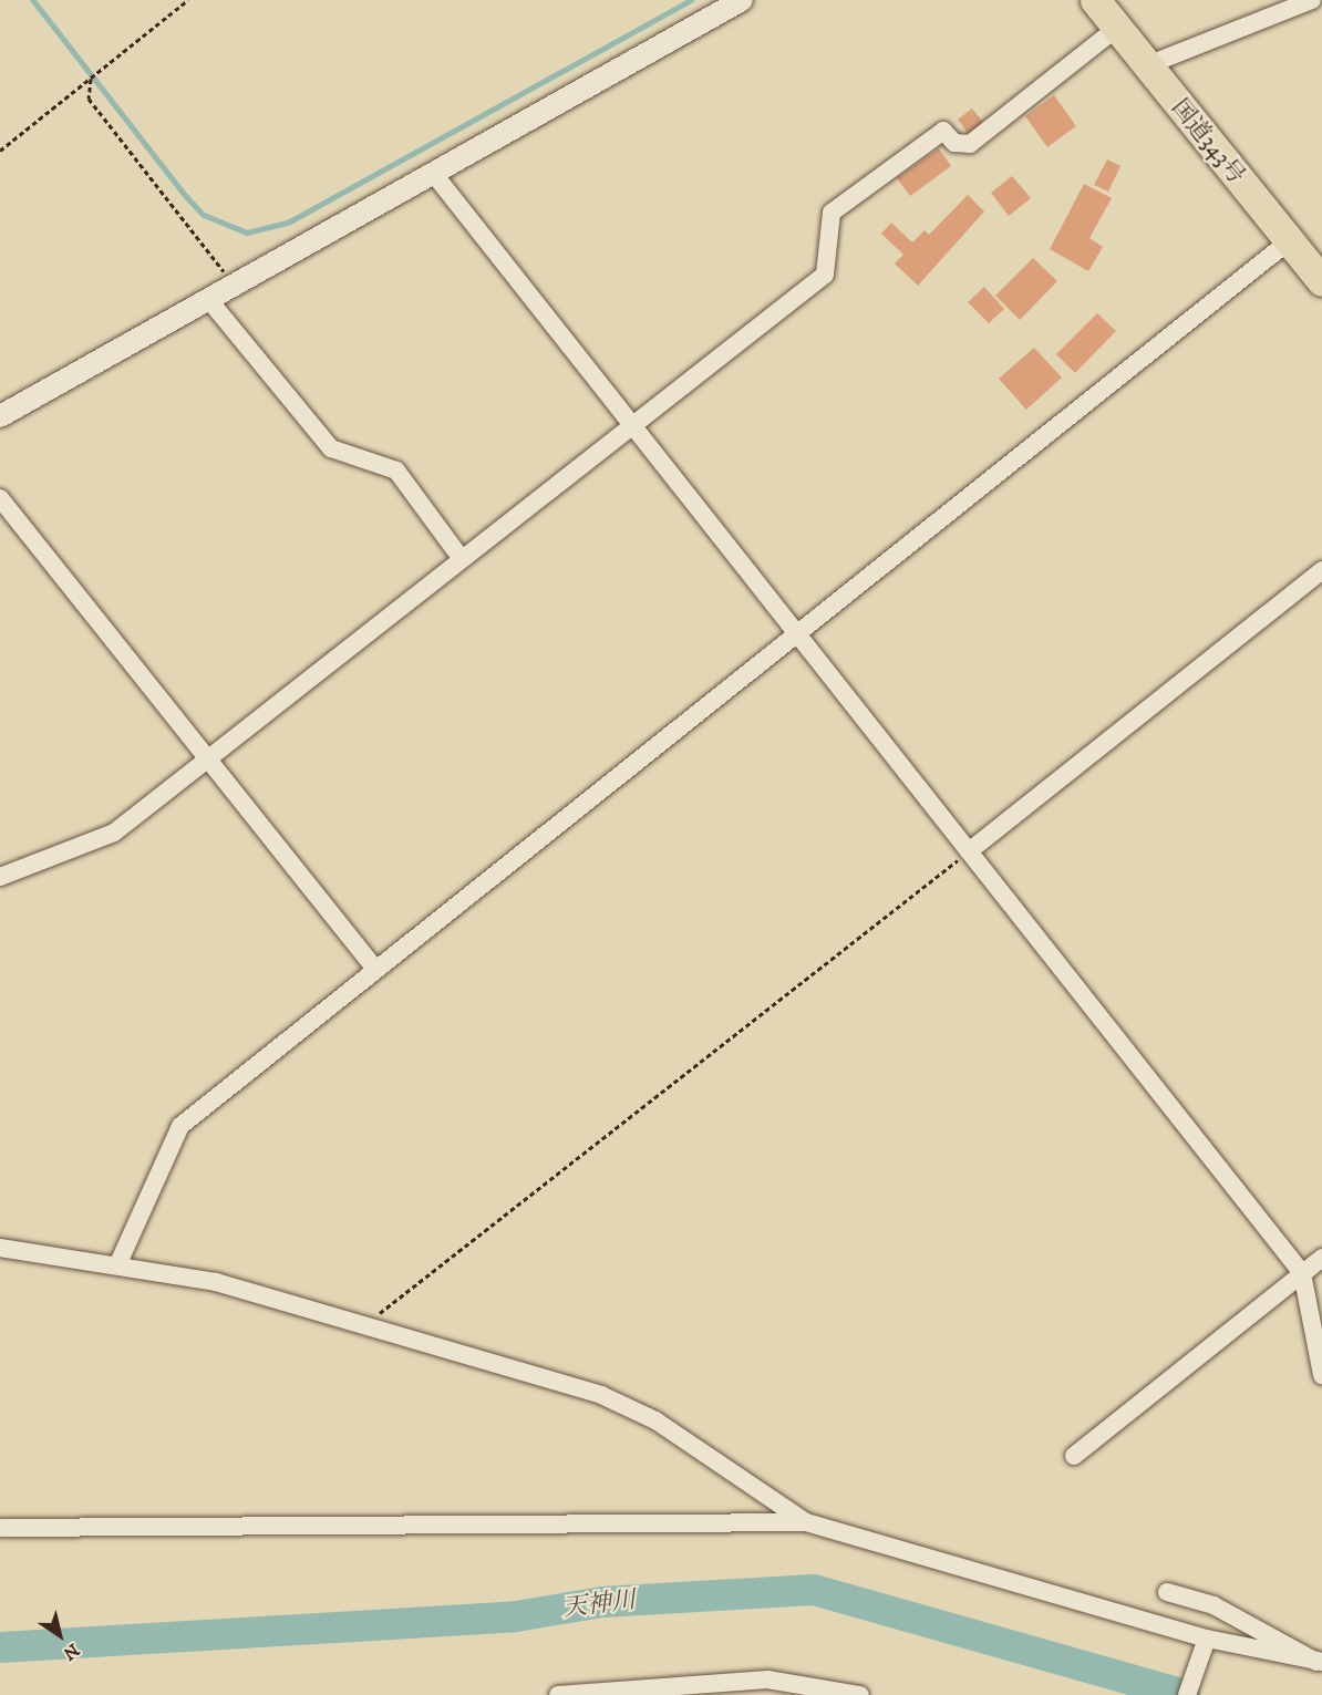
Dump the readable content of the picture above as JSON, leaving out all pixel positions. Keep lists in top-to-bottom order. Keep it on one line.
{"streets":{"highway":["国道343号"]},"water":["天神川"],"north":"bottom right"}
